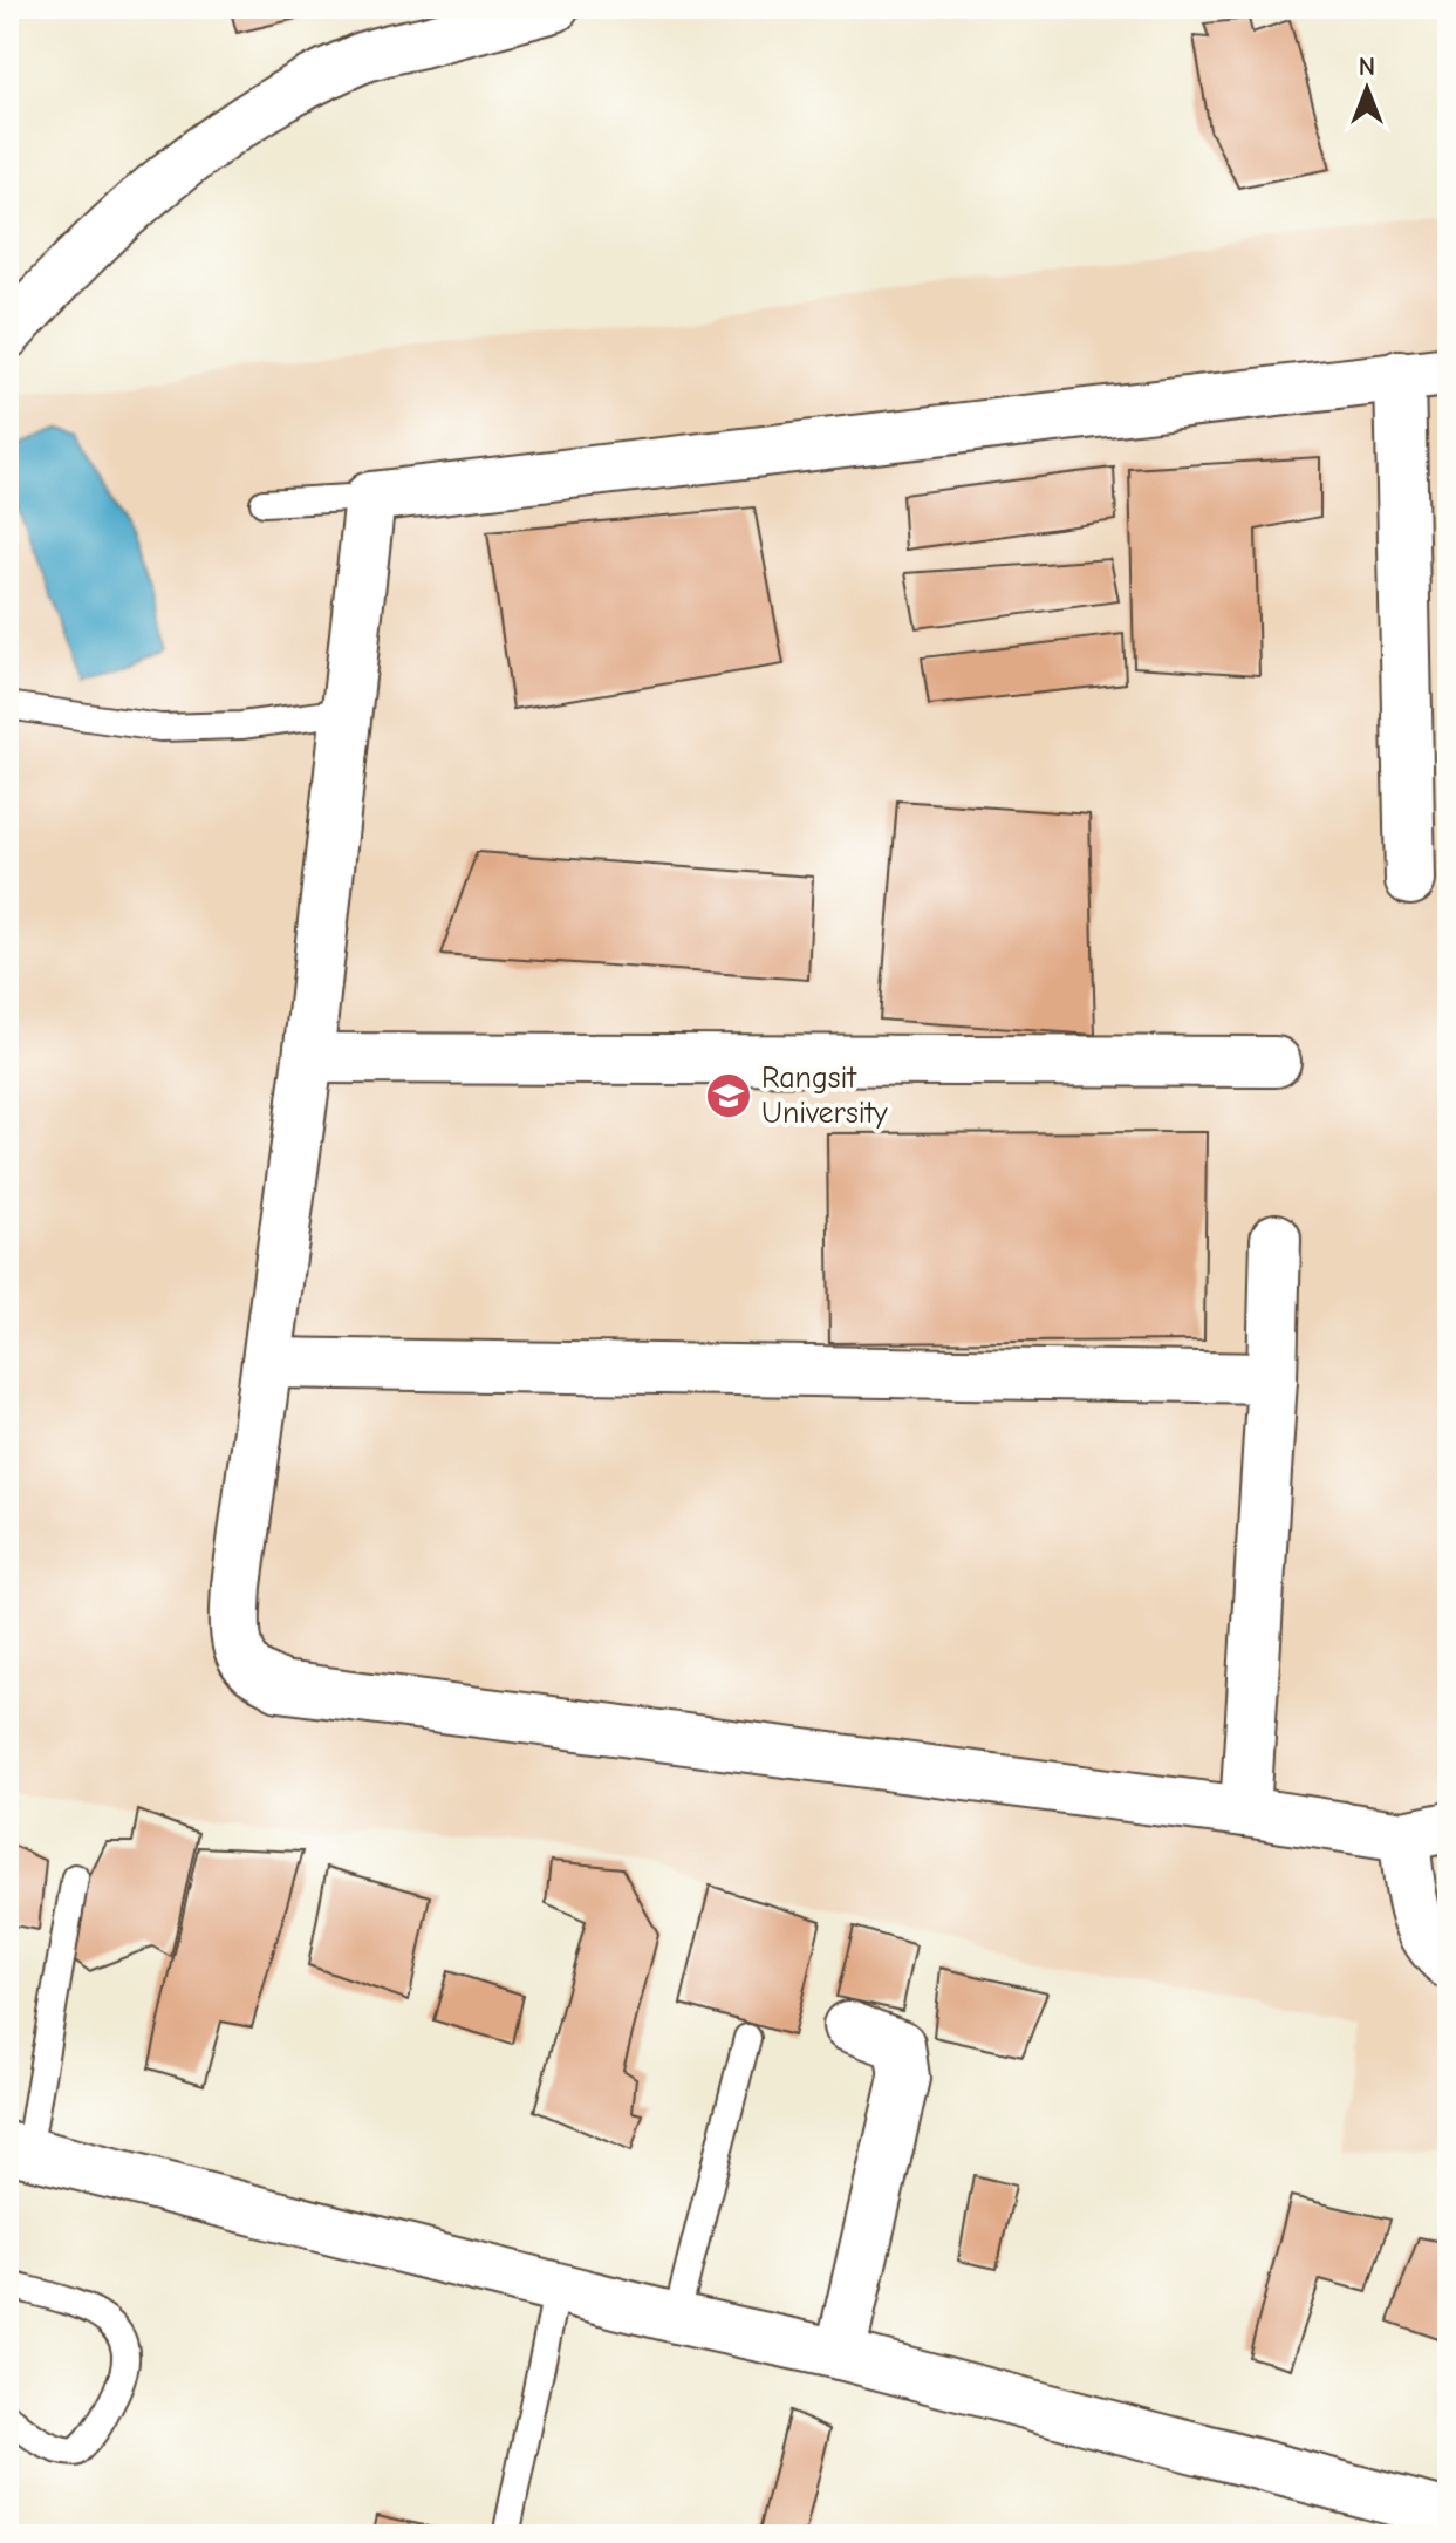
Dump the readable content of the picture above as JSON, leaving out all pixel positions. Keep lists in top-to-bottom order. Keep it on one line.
{"places":{"school or university":["Rangsit University"]},"north":"top"}
